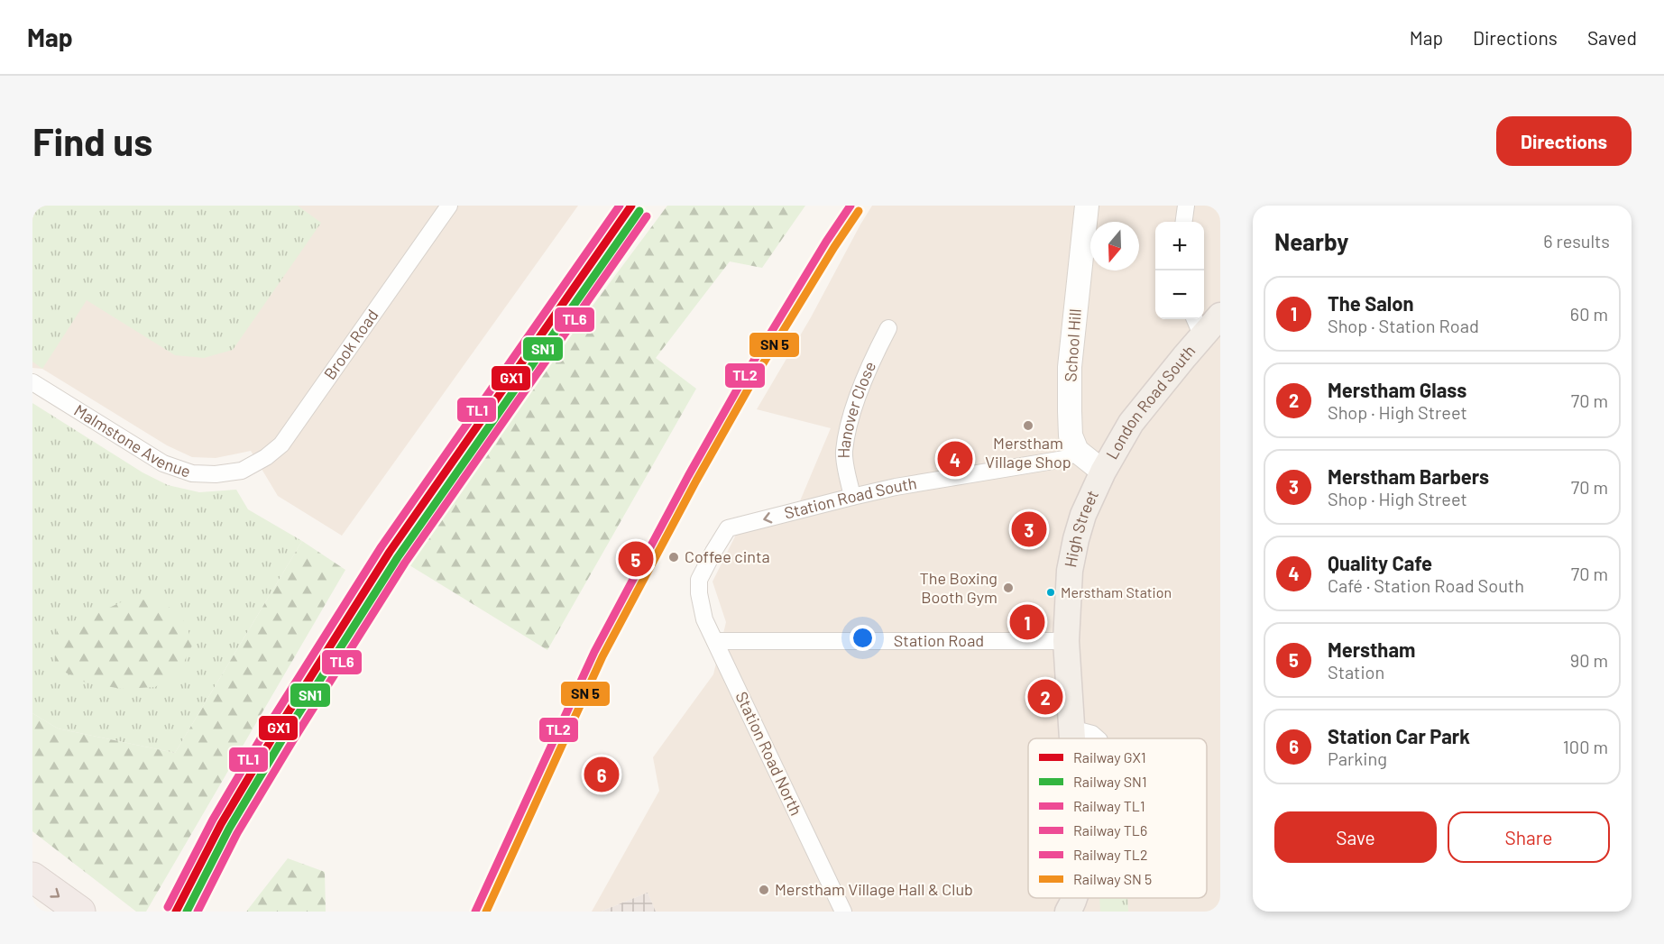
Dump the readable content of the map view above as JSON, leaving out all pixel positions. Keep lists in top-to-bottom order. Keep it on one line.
{"streets":{"main road":["London Road South","High Street"],"street":["Brook Road","School Hill","Hanover Close","Malmstone Avenue","Station Road South","Station Road","Station Road North"]},"crossings":[["Brook Road","Malmstone Avenue"],["School Hill","Station Road South"],["London Road South","High Street"],["Hanover Close","Station Road South"],["Station Road South","Station Road North"],["High Street","Station Road"],["Station Road","Station Road North"]],"one_way":["Station Road South"],"places":["Merstham Village Shop","Coffee cinta","The Boxing Booth Gym","Merstham Station","Merstham Village Hall & Club"],"lines":["rail line GX1","rail line TL1","rail line TL2","rail line SN1","rail line TL6"],"legend":["Railway GX1","Railway SN1","Railway TL1","Railway TL6","Railway TL2","Railway SN 5"],"north":"bottom","page":{"header":"Map","nav":["Map","Directions","Saved"],"buttons":["Directions",["Save","Share"]],"title":"Find us","heading":["Nearby","6 results"],"map_buttons":["+","−"],"list":[{"mark":"1","name":"The Salon","note":"Shop · Station Road","value":"60 m"},{"mark":"2","name":"Merstham Glass","note":"Shop · High Street","value":"70 m"},{"mark":"3","name":"Merstham Barbers","note":"Shop · High Street","value":"70 m"},{"mark":"4","name":"Quality Cafe","note":"Café · Station Road South","value":"70 m"},{"mark":"5","name":"Merstham","note":"Station","value":"90 m"},{"mark":"6","name":"Station Car Park","note":"Parking","value":"100 m"}],"pins":["4","3","5","1","2","6"]}}
